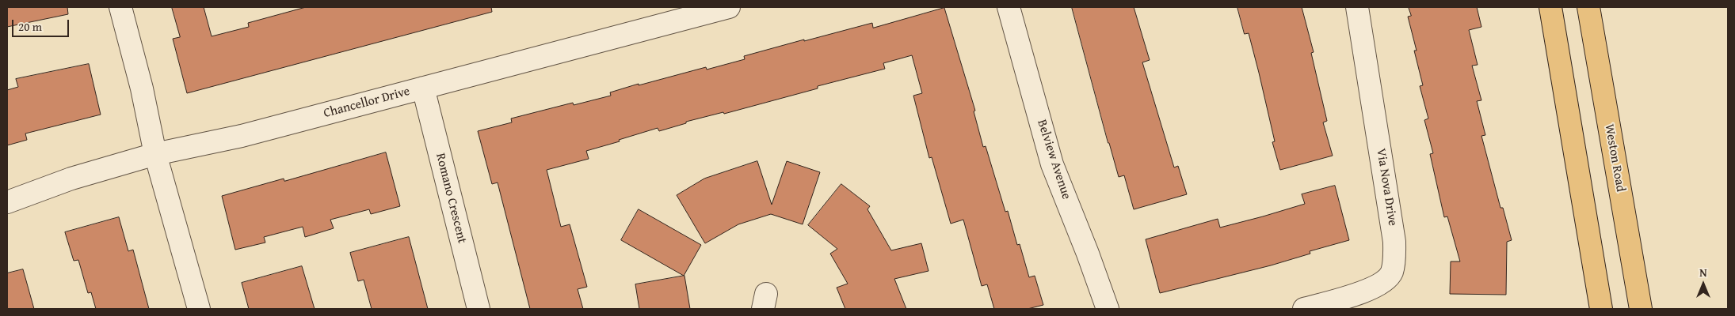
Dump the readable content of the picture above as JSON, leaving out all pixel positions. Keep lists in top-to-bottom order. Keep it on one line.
{"streets":{"main road":["Weston Road"],"street":["Chancellor Drive","Belview Avenue","Via Nova Drive","Romano Crescent"]},"crossings":[["Chancellor Drive","Romano Crescent"]],"scale_bar":"20 m","north":"top"}
